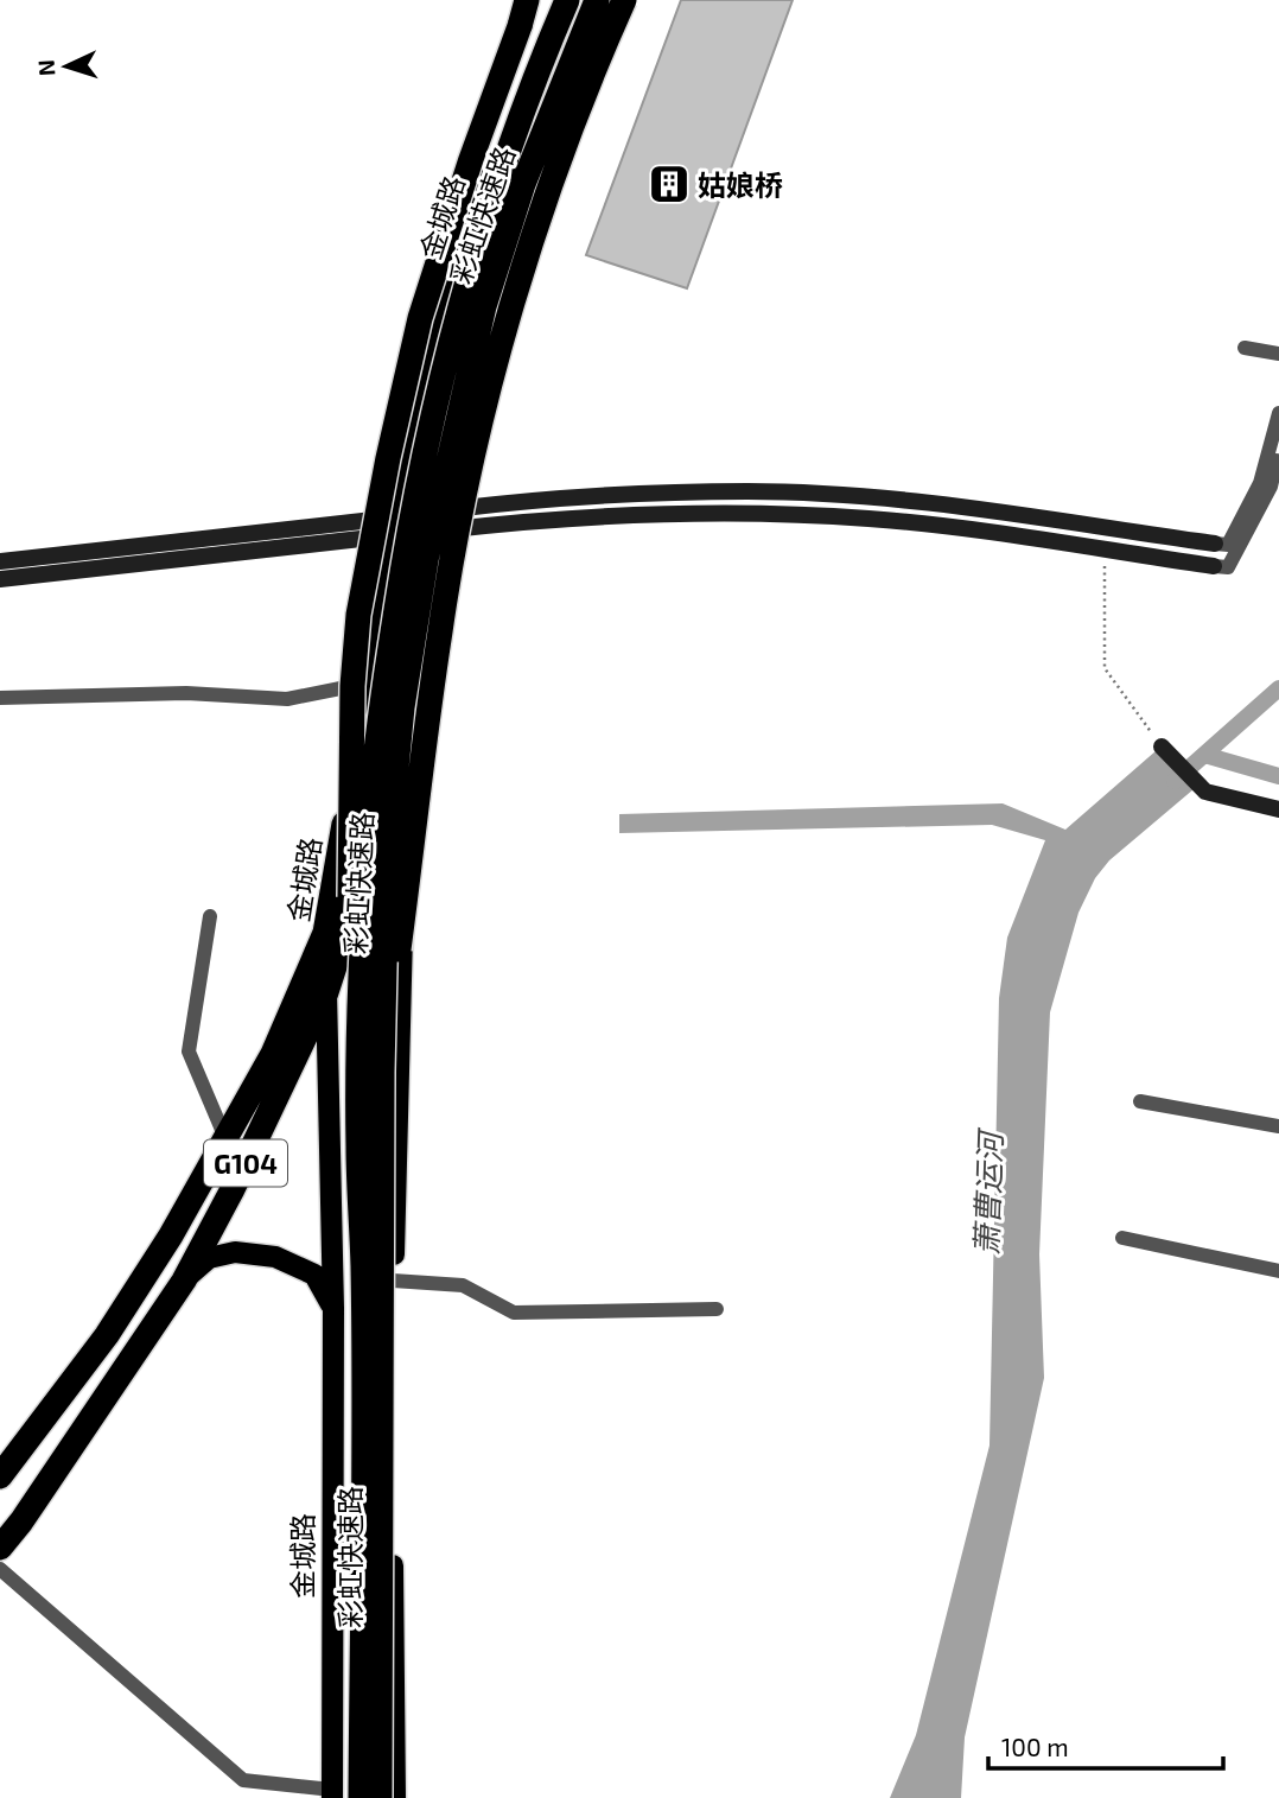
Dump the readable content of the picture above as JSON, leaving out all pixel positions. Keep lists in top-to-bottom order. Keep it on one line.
{"streets":{"highway":["彩虹快速路","金城路","G104"]},"crossings":[["金城路","G104"]],"water":["萧曹运河"],"places":{"building":["姑娘桥"]},"scale_bar":"100 m","north":"left"}
